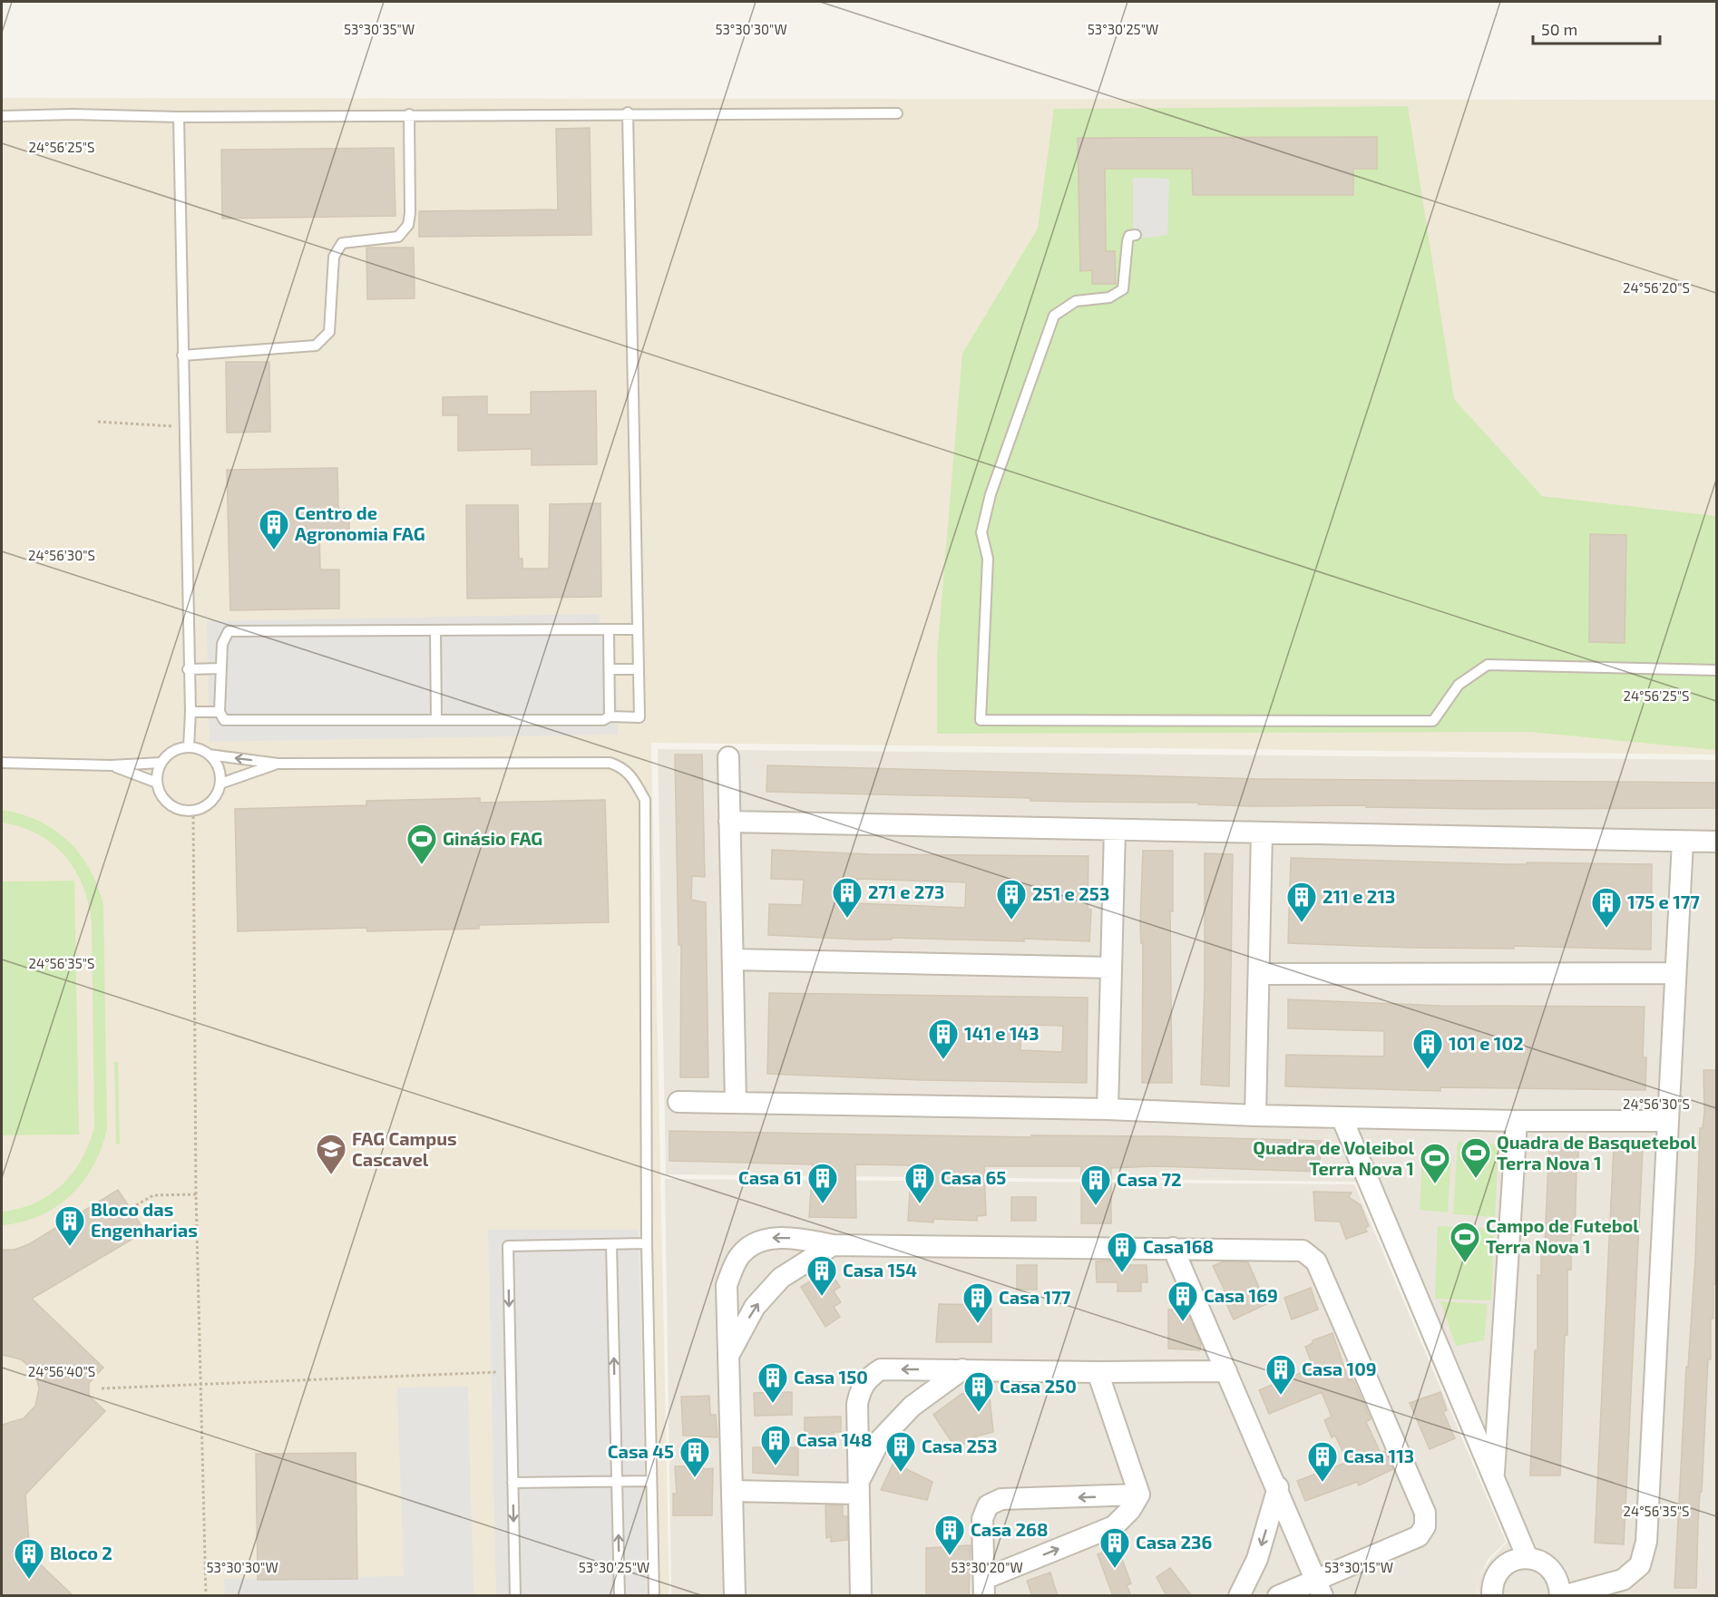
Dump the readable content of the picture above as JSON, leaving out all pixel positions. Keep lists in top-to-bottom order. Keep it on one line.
{"places":{"building":["Centro de Agronomia FAG","271 e 273","251 e 253","211 e 213","175 e 177","141 e 143","101 e 102","Casa 61","Casa 65","Casa 72","Bloco das Engenharias","Casa168","Casa 154","Casa 169","Casa 177","Casa 109","Casa 150","Casa 250","Casa 148","Casa 253","Casa 45","Casa 113","Casa 268","Casa 236","Bloco 2"],"sports":["Ginásio FAG","Quadra de Basquetebol Terra Nova 1","Quadra de Voleibol Terra Nova 1","Campo de Futebol Terra Nova 1"],"school or university":["FAG Campus Cascavel"]},"scale_bar":"50 m","coordinates":["53°30'35\"W","53°30'30\"W","53°30'25\"W","24°56'25\"S","24°56'20\"S","24°56'30\"S","24°56'35\"S","24°56'40\"S","53°30'20\"W","53°30'15\"W"]}
